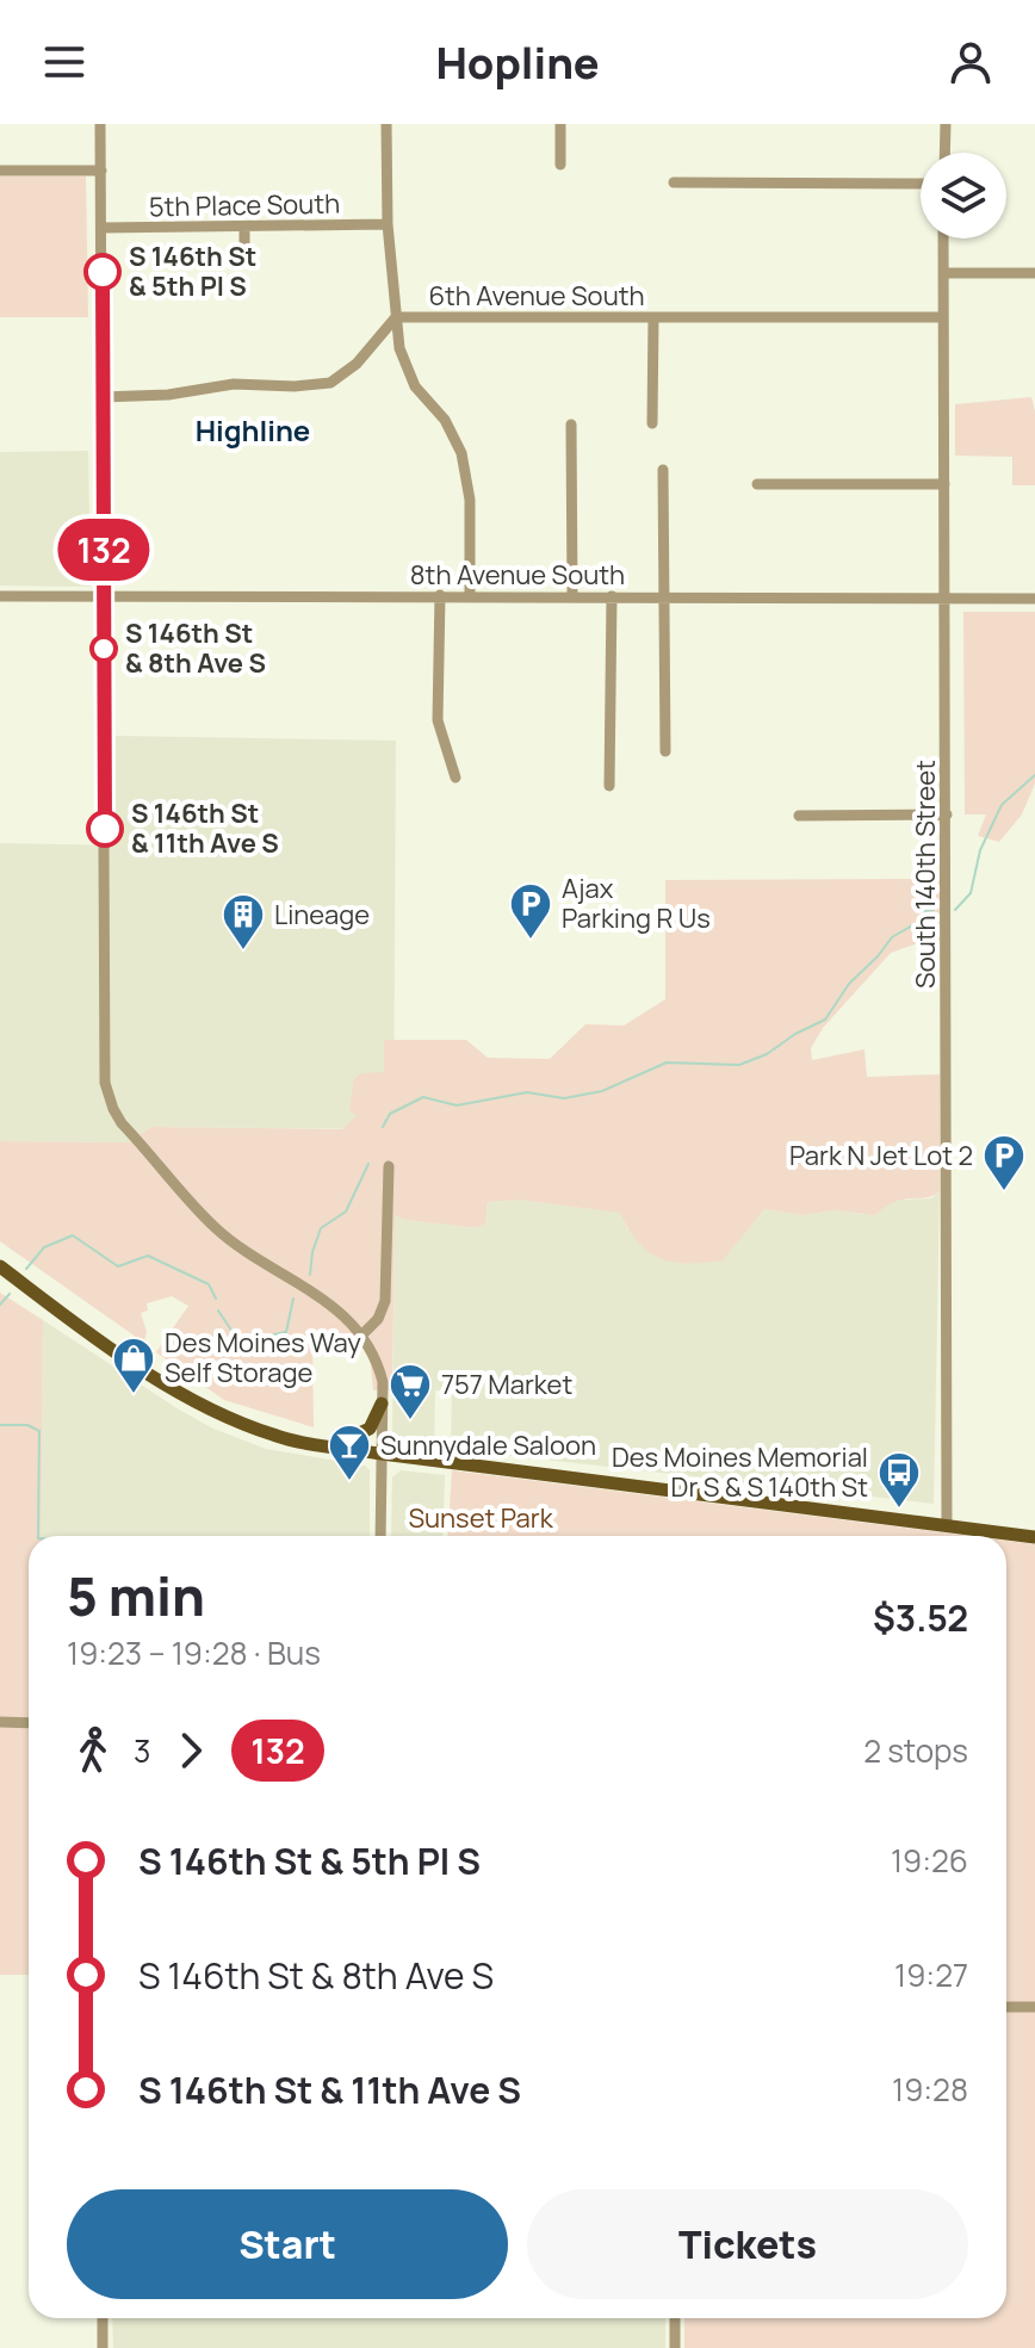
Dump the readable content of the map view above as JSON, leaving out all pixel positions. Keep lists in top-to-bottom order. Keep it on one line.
{"streets":{"street":["5th Place South","6th Avenue South","8th Avenue South","South 140th Street"]},"crossings":[["6th Avenue South","South 140th Street"],["8th Avenue South","South 140th Street"]],"districts":["Highline"],"parks":["Sunset Park"],"places":{"other":["S 146th St & 5th Pl S","S 146th St & 8th Ave S","S 146th St & 11th Ave S"],"parking":["Ajax Parking R Us","Park N Jet Lot 2"],"building":["Lineage"],"shop":["Des Moines Way Self Storage"],"supermarket":["757 Market"],"bar":["Sunnydale Saloon"],"bus stop":["Des Moines Memorial Dr S & S 140th St"]},"lines":["bus line 132"],"page":{"header":"Hopline","on_map":"132","heading":["5 min","19:23 – 19:28 · Bus","$3.52"],"legs":["3","132","2 stops"],"list":[{"name":"S 146th St & 5th Pl S","value":"19:26"},{"name":"S 146th St & 8th Ave S","value":"19:27"},{"name":"S 146th St & 11th Ave S","value":"19:28"}],"buttons":["Start","Tickets"]}}
